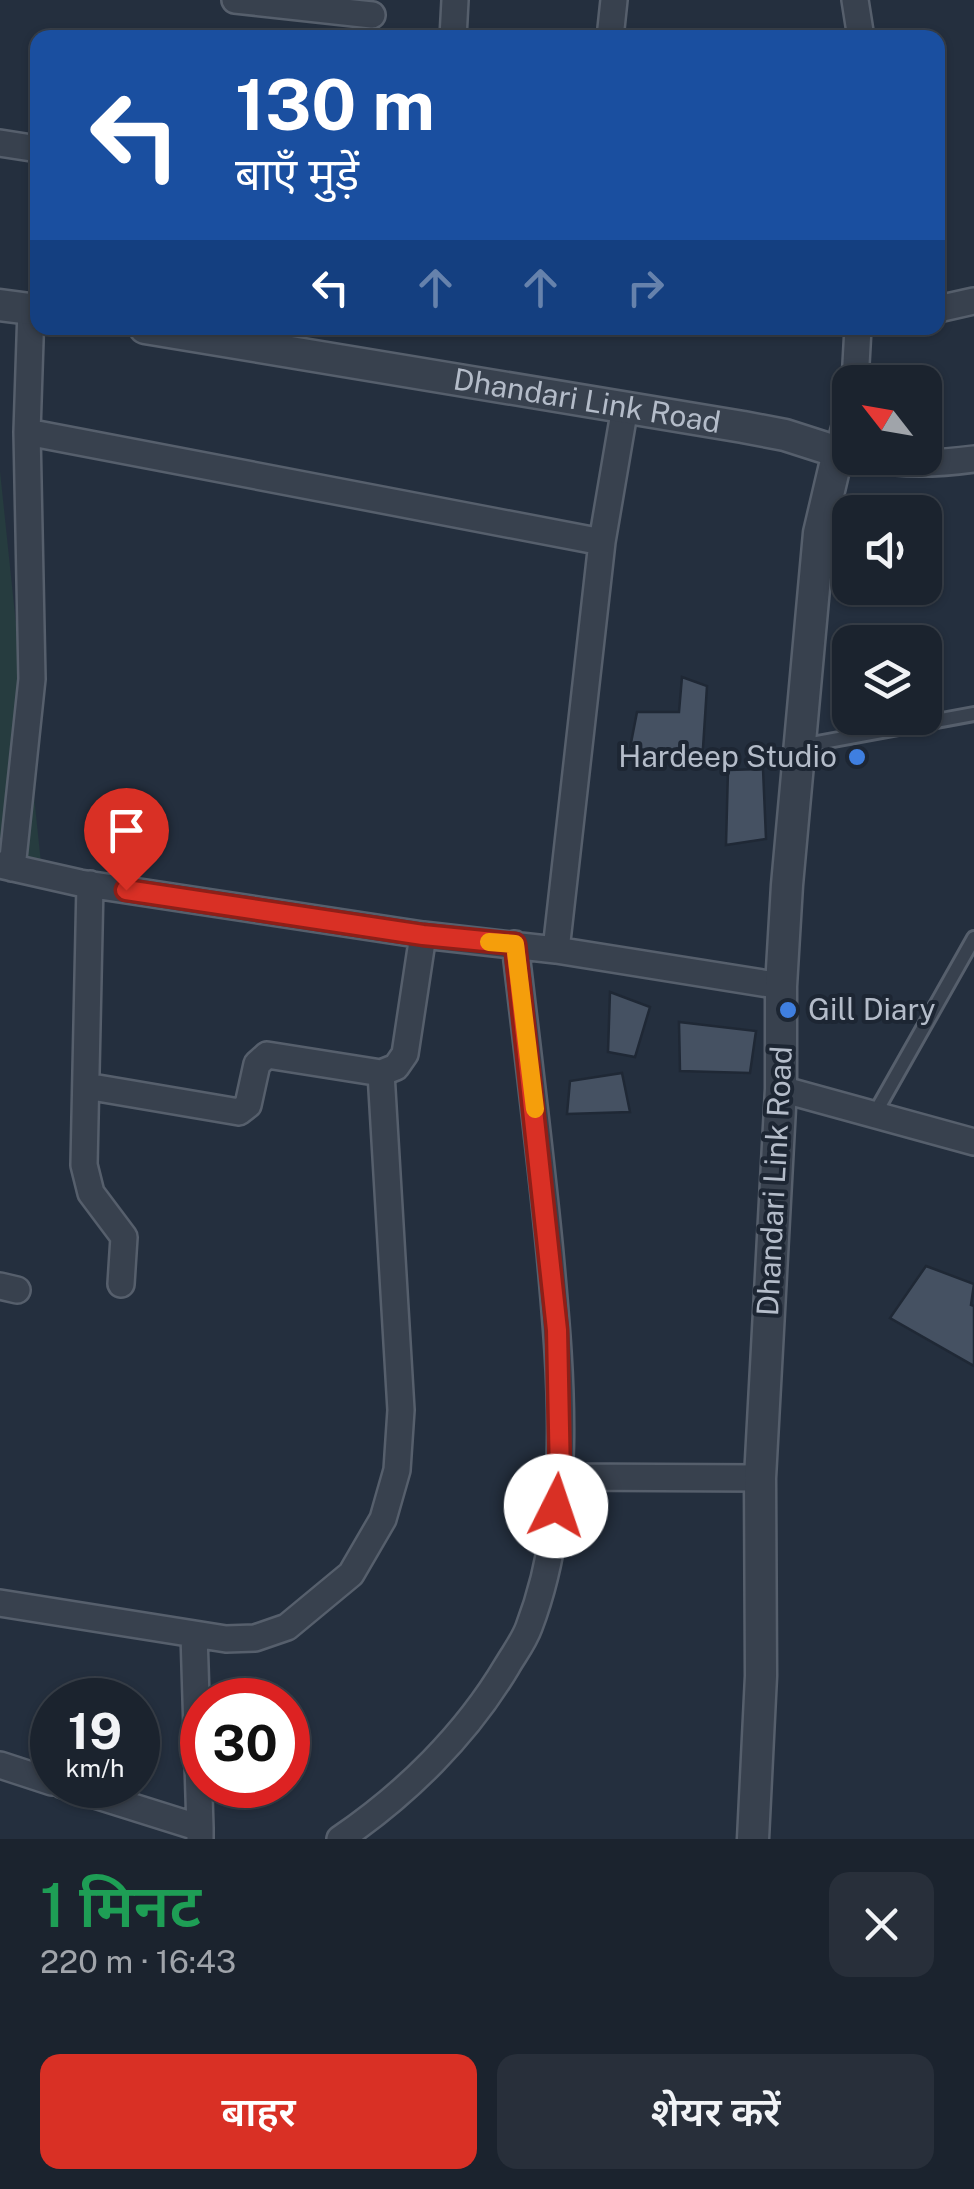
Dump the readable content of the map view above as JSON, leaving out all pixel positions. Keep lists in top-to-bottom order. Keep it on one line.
{"streets":{"street":["Dhandari Link Road"]},"places":["Hardeep Studio","Gill Diary"],"north":"top left","page":{"turn":["130 m","बाएँ मुड़ें"],"speed":"19 km/h","limit":"30","heading":["1 मिनट","220 m · 16:43"],"buttons":["बाहर","शेयर करें"]}}
